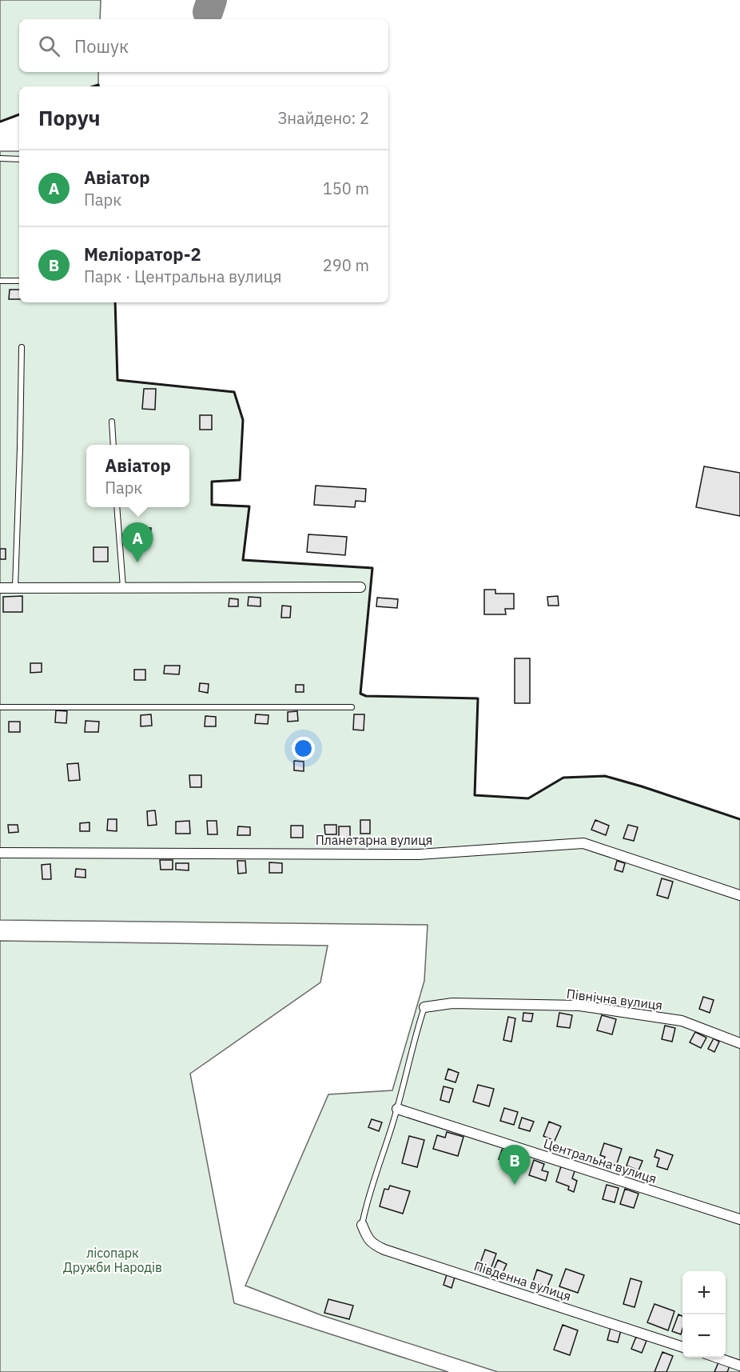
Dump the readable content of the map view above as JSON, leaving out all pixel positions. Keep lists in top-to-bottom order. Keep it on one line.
{"streets":{"street":["Планетарна вулиця","Північна вулиця","Центральна вулиця","Південна вулиця"]},"parks":["лісопарк Дружби Народів"],"page":{"search":"Пошук","heading":["Поруч","Знайдено: 2"],"list":[{"mark":"A","name":"Авіатор","note":"Парк","value":"150 m"},{"mark":"B","name":"Меліоратор-2","note":"Парк · Центральна вулиця","value":"290 m"}],"popup":["Авіатор","Парк"],"pins":["A","B"],"map_buttons":["+","−"]}}
